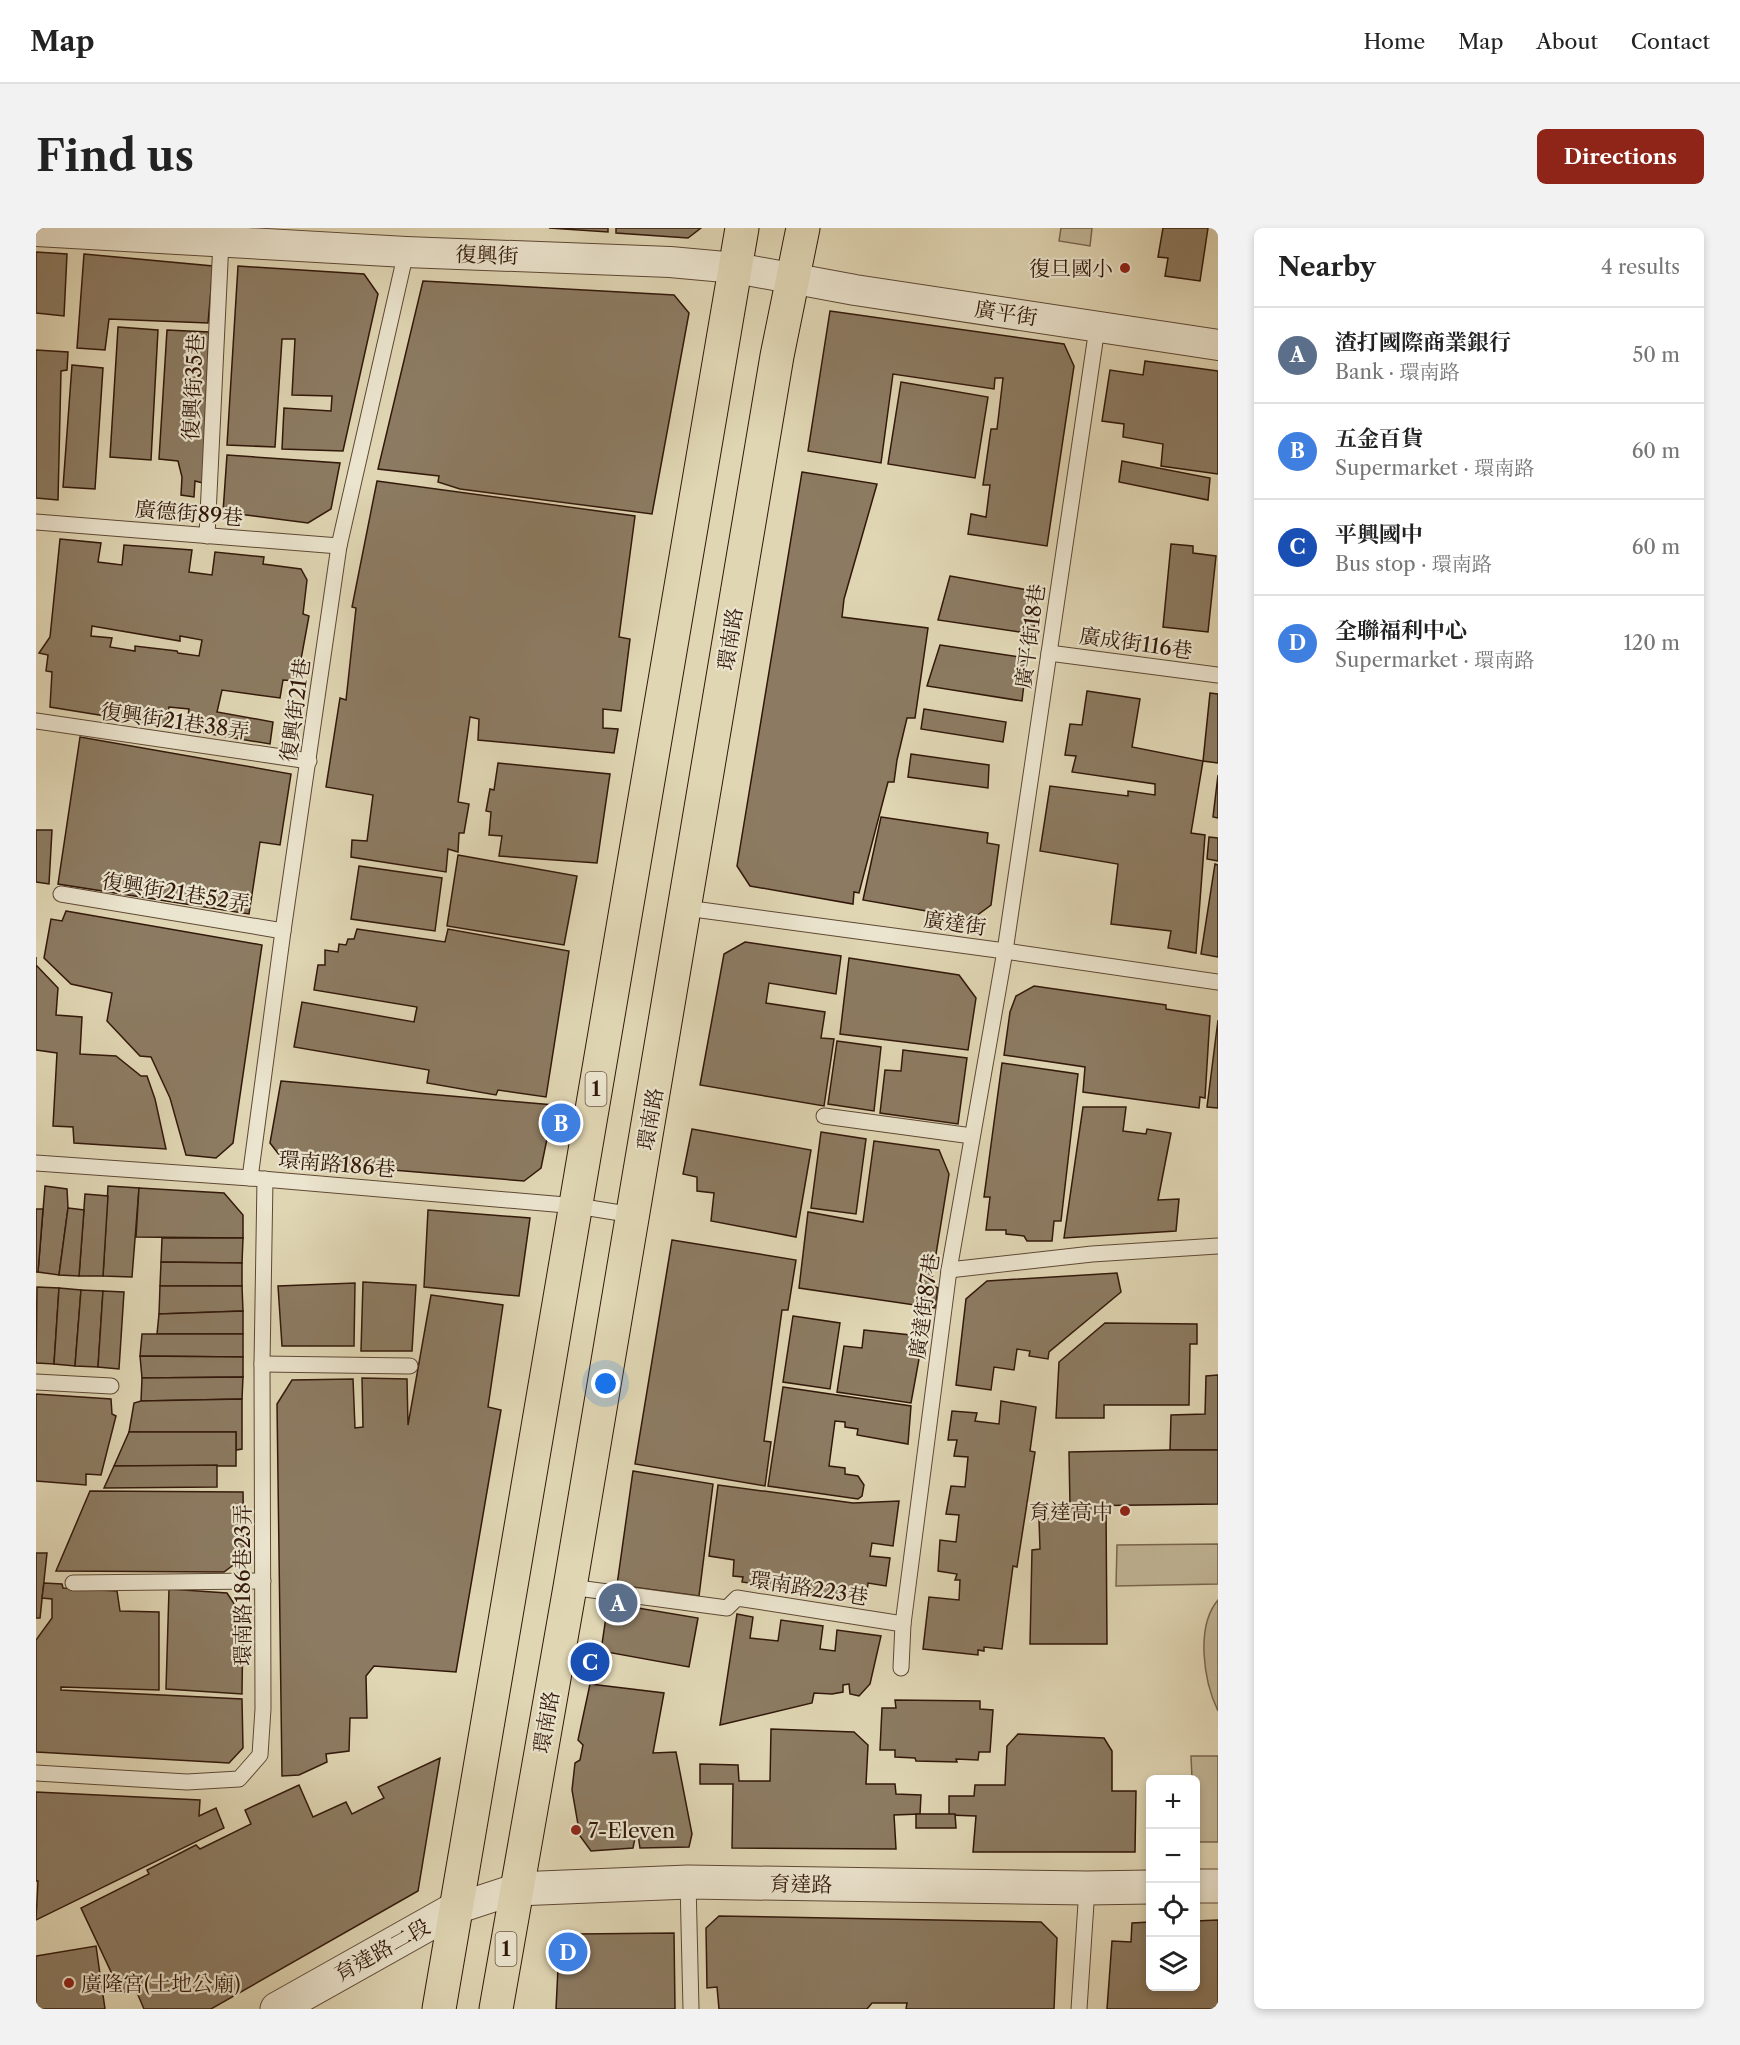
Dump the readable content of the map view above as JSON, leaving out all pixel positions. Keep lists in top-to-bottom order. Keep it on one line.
{"streets":{"main road":["環南路","1"],"street":["復興街","廣平街","育達路","育達路二段"],"lane":["復興街35巷","廣德街89巷","廣平街18巷","廣成街116巷","復興街21巷","復興街21巷38弄","復興街21巷52弄","廣達街","環南路186巷","廣達街87巷","環南路186巷23弄","環南路223巷"]},"crossings":[["復興街","廣平街"],["復興街","復興街35巷"],["復興街","環南路"],["復興街","復興街21巷"],["復興街","1"],["廣平街","廣平街18巷"],["廣平街","環南路"],["復興街35巷","廣德街89巷"],["廣德街89巷","復興街21巷"],["廣平街18巷","廣成街116巷"],["廣平街18巷","廣達街"],["廣平街18巷","廣達街87巷"],["環南路","廣達街"],["環南路","環南路186巷"],["環南路","環南路223巷"],["環南路","育達路"],["復興街21巷","復興街21巷38弄"],["復興街21巷","復興街21巷52弄"],["復興街21巷","環南路186巷"],["復興街21巷","環南路186巷23弄"],["廣達街","廣達街87巷"],["1","環南路186巷"],["1","育達路"],["1","育達路二段"],["環南路186巷","環南路186巷23弄"],["廣達街87巷","環南路223巷"],["育達路","育達路二段"]],"places":["復旦國小","育達高中","7-Eleven","廣隆宮(土地公廟)"],"page":{"header":"Map","nav":["Home","Map","About","Contact"],"buttons":"Directions","title":"Find us","heading":["Nearby","4 results"],"list":[{"mark":"A","name":"渣打國際商業銀行","note":"Bank · 環南路","value":"50 m"},{"mark":"B","name":"五金百貨","note":"Supermarket · 環南路","value":"60 m"},{"mark":"C","name":"平興國中","note":"Bus stop · 環南路","value":"60 m"},{"mark":"D","name":"全聯福利中心","note":"Supermarket · 環南路","value":"120 m"}],"pins":["B","A","C","D"],"map_buttons":["+","−"]}}
